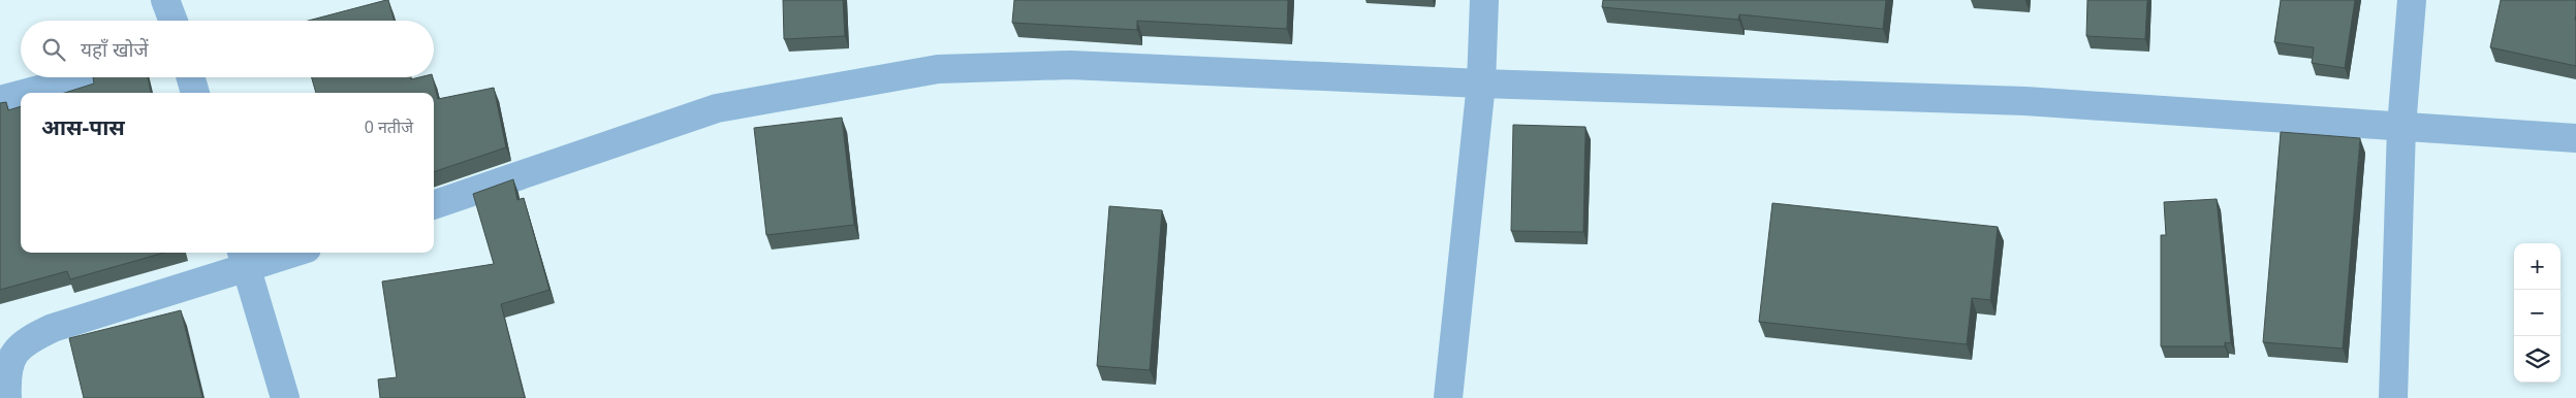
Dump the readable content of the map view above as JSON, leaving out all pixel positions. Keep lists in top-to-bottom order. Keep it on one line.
{"page":{"search":"यहाँ खोजें","heading":["आस-पास","0 नतीजे"],"map_buttons":["+","−"]}}
